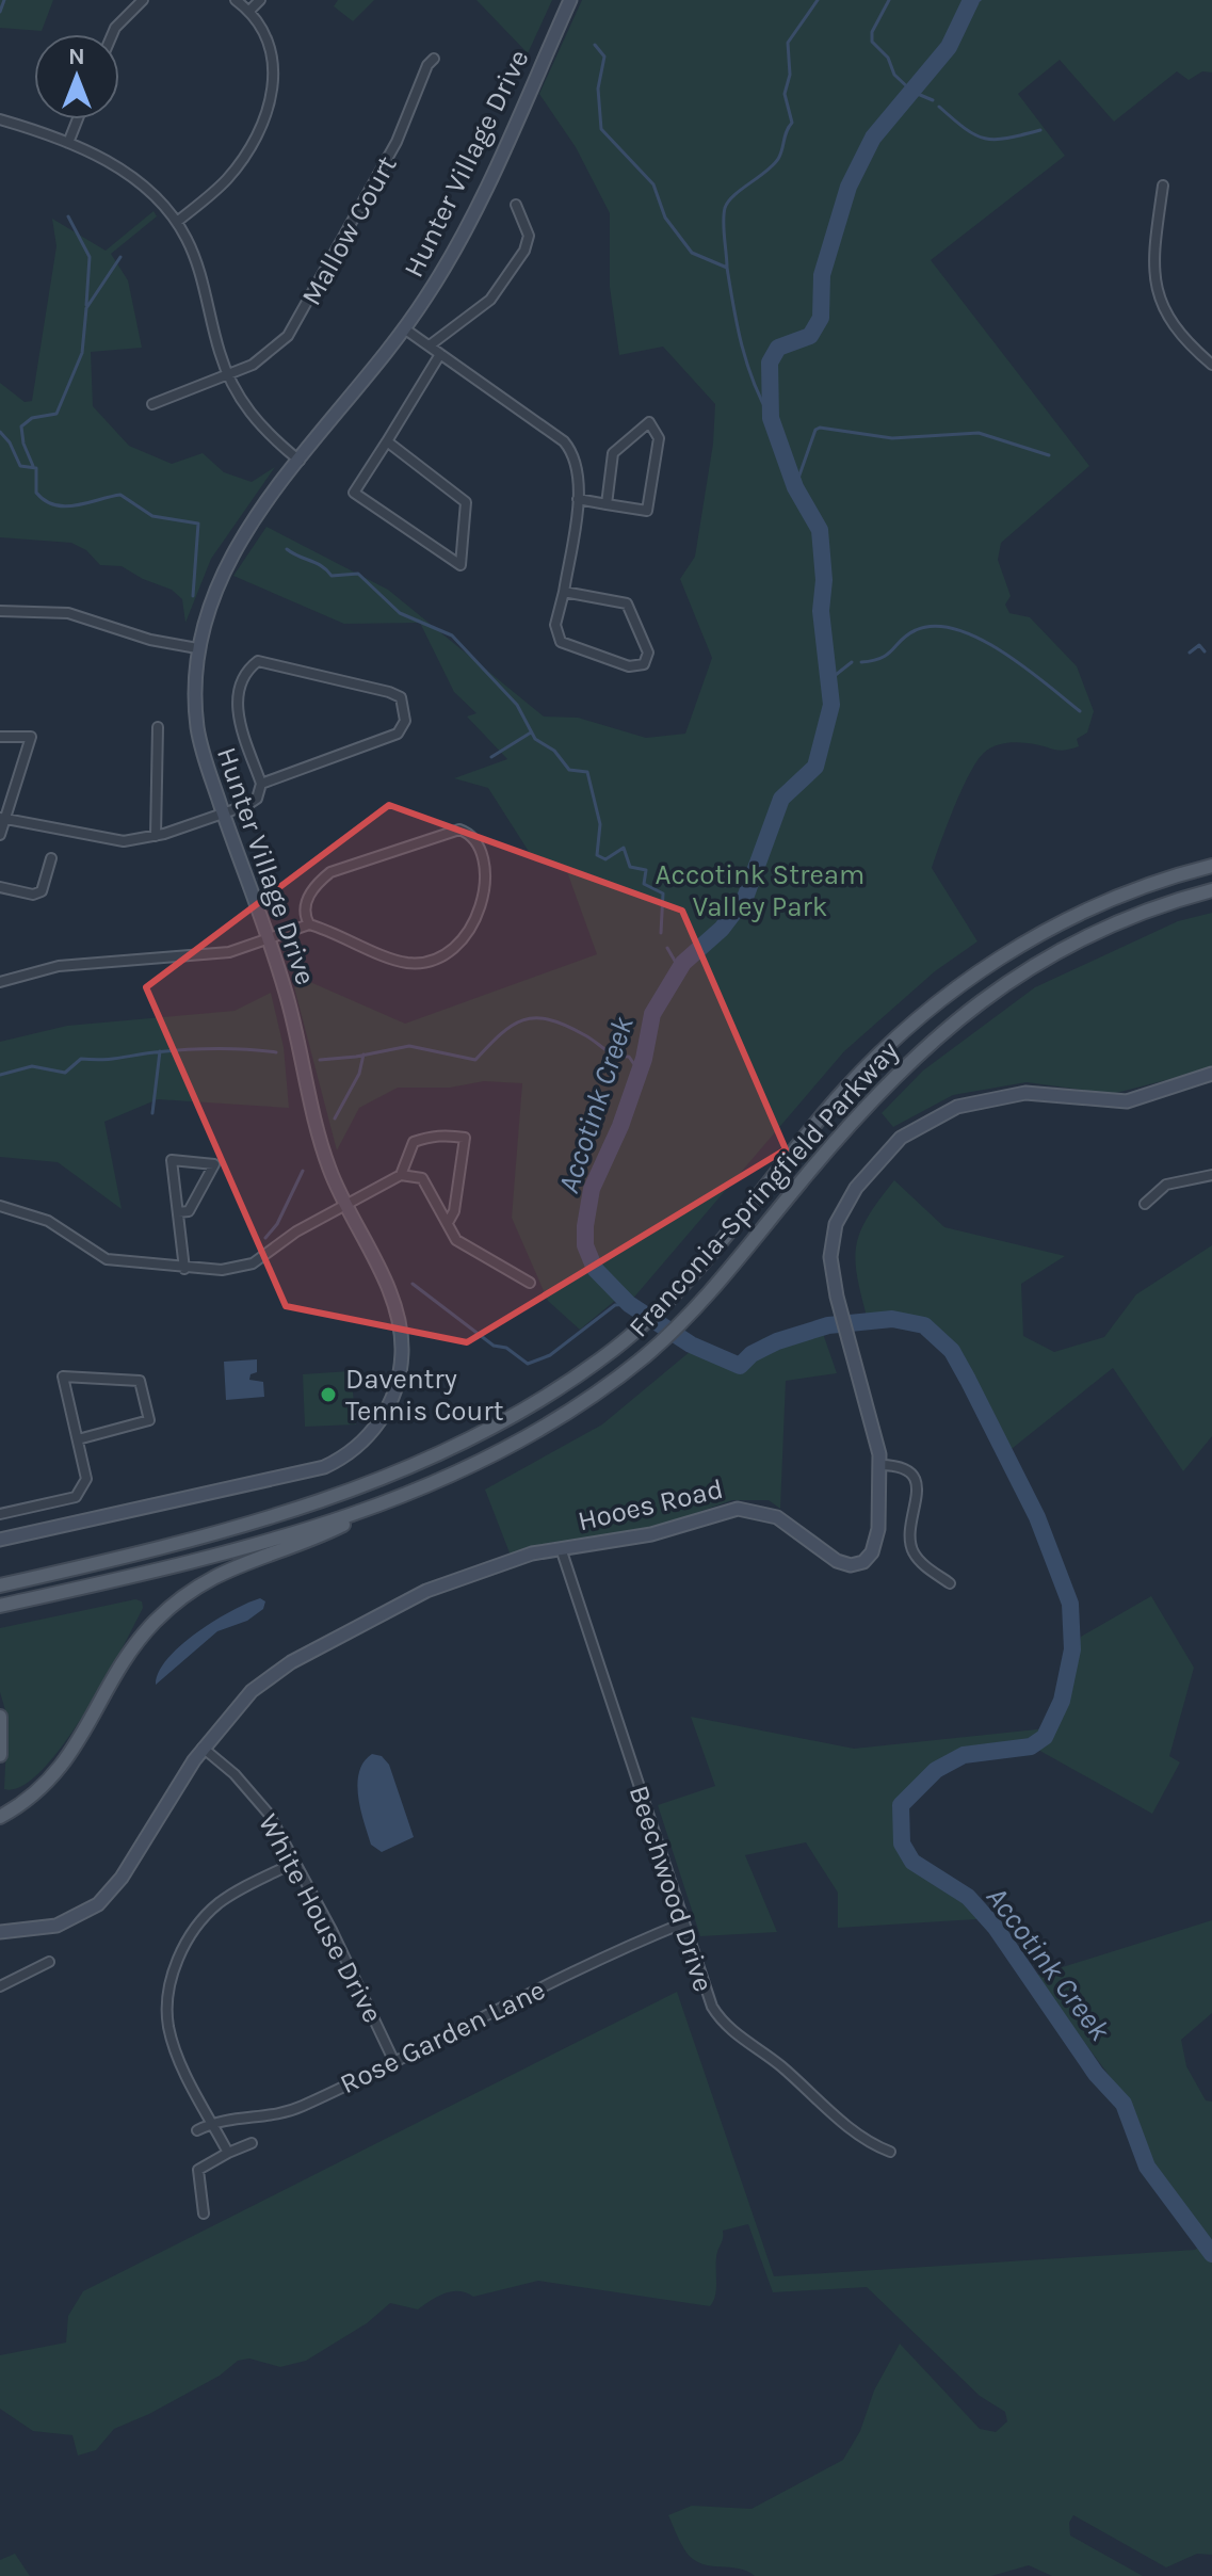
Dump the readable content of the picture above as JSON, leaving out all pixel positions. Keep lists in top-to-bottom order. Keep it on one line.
{"streets":{"main road":["Franconia-Springfield Parkway"],"street":["Hunter Village Drive","Mallow Court","Hooes Road","Beechwood Drive","White House Drive","Rose Garden Lane"]},"crossings":[["Hooes Road","Beechwood Drive"],["Hooes Road","White House Drive"],["Beechwood Drive","Rose Garden Lane"],["White House Drive","Rose Garden Lane"]],"water":["Accotink Creek"],"parks":["Accotink Stream Valley Park"],"places":["Daventry Tennis Court"],"north":"top"}
